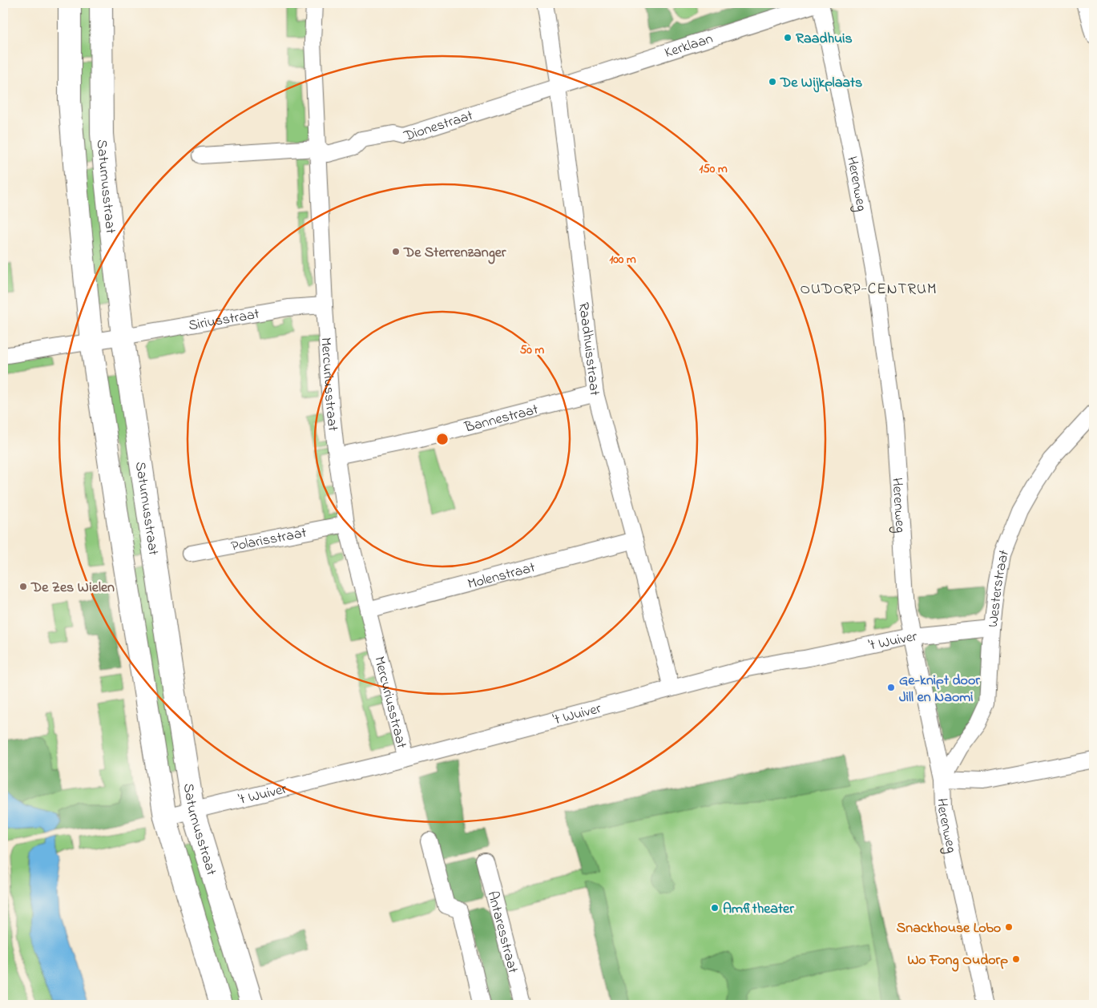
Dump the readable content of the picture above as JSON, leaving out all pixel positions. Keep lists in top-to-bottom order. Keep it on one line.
{"streets":{"street":["Kerklaan","Dionestraat","Herenweg","Saturnusstraat","Siriusstraat","Raadhuisstraat","Mercuriusstraat","Bannestraat","Polarisstraat","Molenstraat","Westerstraat","'t Wuiver","Antaresstraat"]},"crossings":[["Kerklaan","Dionestraat"],["Kerklaan","Herenweg"],["Kerklaan","Raadhuisstraat"],["Dionestraat","Raadhuisstraat"],["Dionestraat","Mercuriusstraat"],["Herenweg","Westerstraat"],["Herenweg","'t Wuiver"],["Saturnusstraat","Siriusstraat"],["Saturnusstraat","'t Wuiver"],["Siriusstraat","Mercuriusstraat"],["Raadhuisstraat","Bannestraat"],["Raadhuisstraat","Molenstraat"],["Raadhuisstraat","'t Wuiver"],["Mercuriusstraat","Bannestraat"],["Mercuriusstraat","Polarisstraat"],["Mercuriusstraat","Molenstraat"],["Mercuriusstraat","'t Wuiver"],["Westerstraat","'t Wuiver"]],"districts":["OUDORP-CENTRUM"],"places":["Raadhuis","De Wijkplaats","De Sterrenzanger","De Zes Wielen","Ge-knipt door Jill en Naomi","Amfitheater","Snackhouse Lobo","Wo Fong Oudorp"],"rings":["150 m","100 m","50 m"]}
